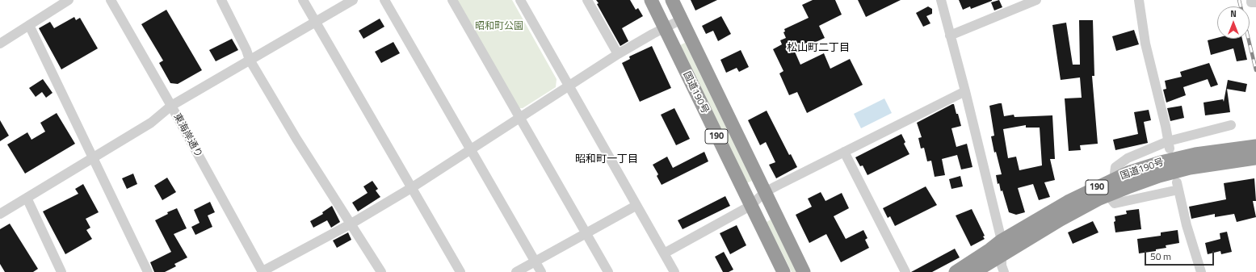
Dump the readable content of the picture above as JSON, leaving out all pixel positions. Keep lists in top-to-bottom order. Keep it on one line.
{"streets":{"highway":["国道190号","190"],"street":["東海岸通り"]},"districts":["松山町二丁目","昭和町一丁目"],"parks":["昭和町公園"],"scale_bar":"50 m","north":"top"}
